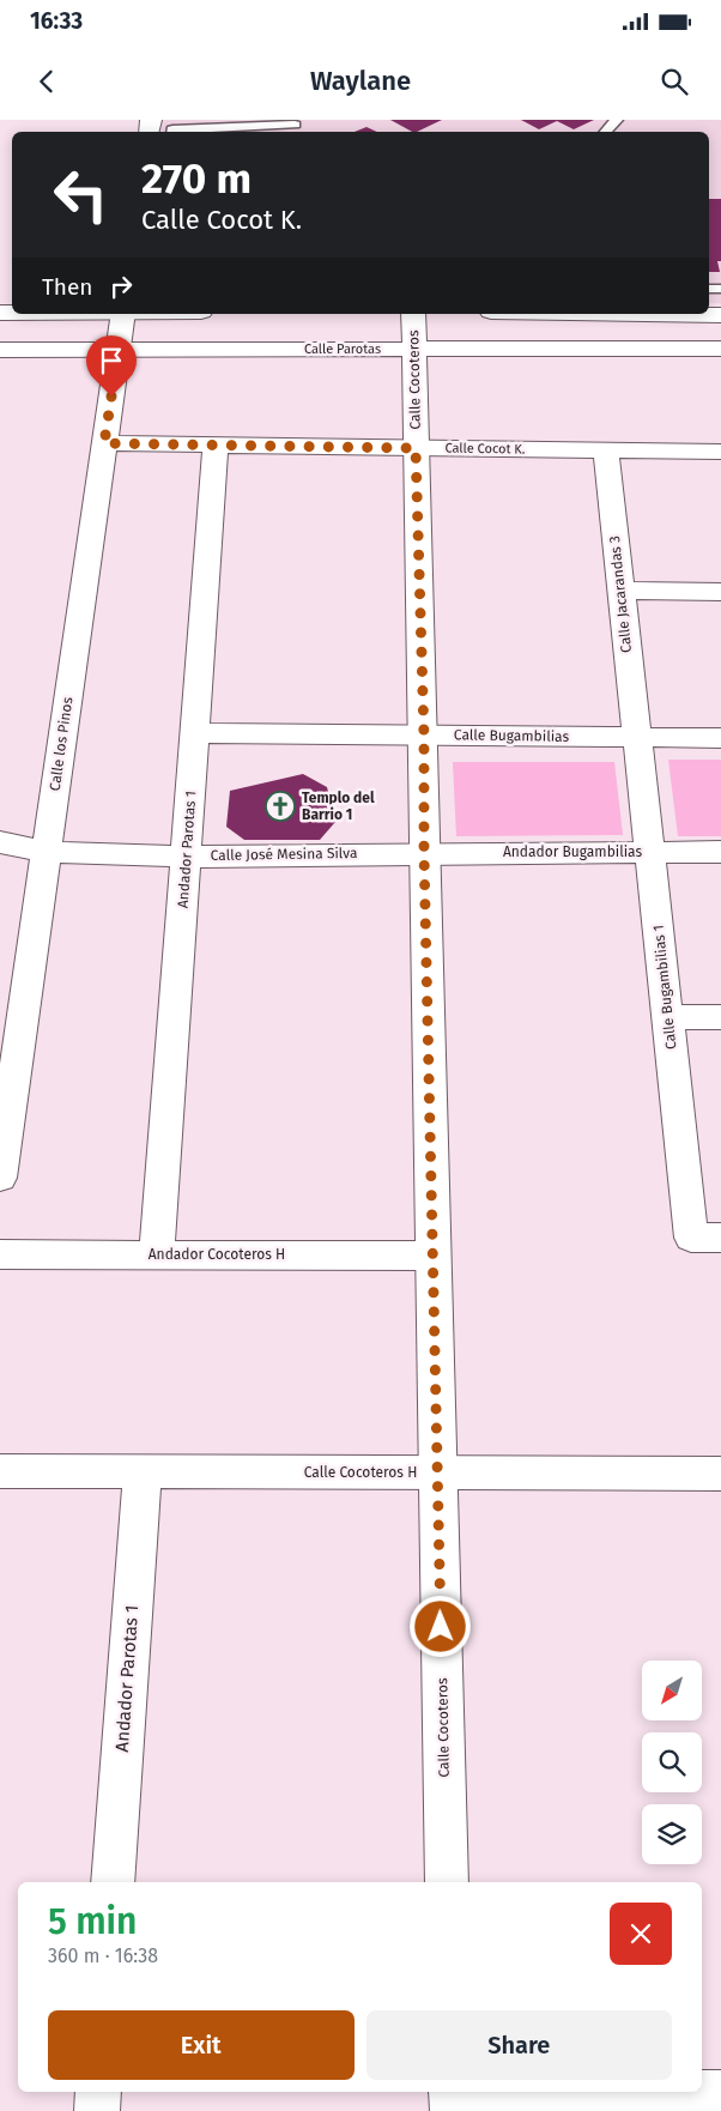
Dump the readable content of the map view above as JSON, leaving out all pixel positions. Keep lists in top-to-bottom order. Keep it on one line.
{"streets":{"street":["Calle Parotas","Calle Cocoteros","Calle Cocot K.","Calle Jacarandas 3","Calle Bugambilias","Calle los Pinos","Andador Parotas 1","Andador Bugambilias","Calle José Mesina Silva","Calle Bugambilias 1","Andador Cocoteros H","Calle Cocoteros H"]},"crossings":[["Calle Parotas","Calle Cocoteros"],["Calle Parotas","Calle los Pinos"],["Calle Cocoteros","Calle Cocot K."],["Calle Cocoteros","Calle Bugambilias"],["Calle Cocoteros","Andador Bugambilias"],["Calle Cocoteros","Calle José Mesina Silva"],["Calle Cocoteros","Andador Cocoteros H"],["Calle Cocoteros","Calle Cocoteros H"],["Calle Cocot K.","Calle Jacarandas 3"],["Calle Cocot K.","Calle los Pinos"],["Calle Cocot K.","Andador Parotas 1"],["Calle Jacarandas 3","Calle Bugambilias"],["Calle Jacarandas 3","Calle Bugambilias 1"],["Calle Bugambilias","Andador Parotas 1"],["Calle Bugambilias","Calle Bugambilias 1"],["Calle los Pinos","Calle José Mesina Silva"],["Andador Parotas 1","Calle José Mesina Silva"],["Andador Parotas 1","Andador Cocoteros H"],["Andador Parotas 1","Calle Cocoteros H"],["Andador Bugambilias","Calle José Mesina Silva"],["Andador Bugambilias","Calle Bugambilias 1"]],"places":{"church":["Templo del Barrio 1"]},"north":"bottom left","page":{"status":"16:33","header":"Waylane","turn":["270 m","Calle Cocot K."],"then":"Then","heading":["5 min","360 m · 16:38"],"buttons":["Exit","Share"]}}
